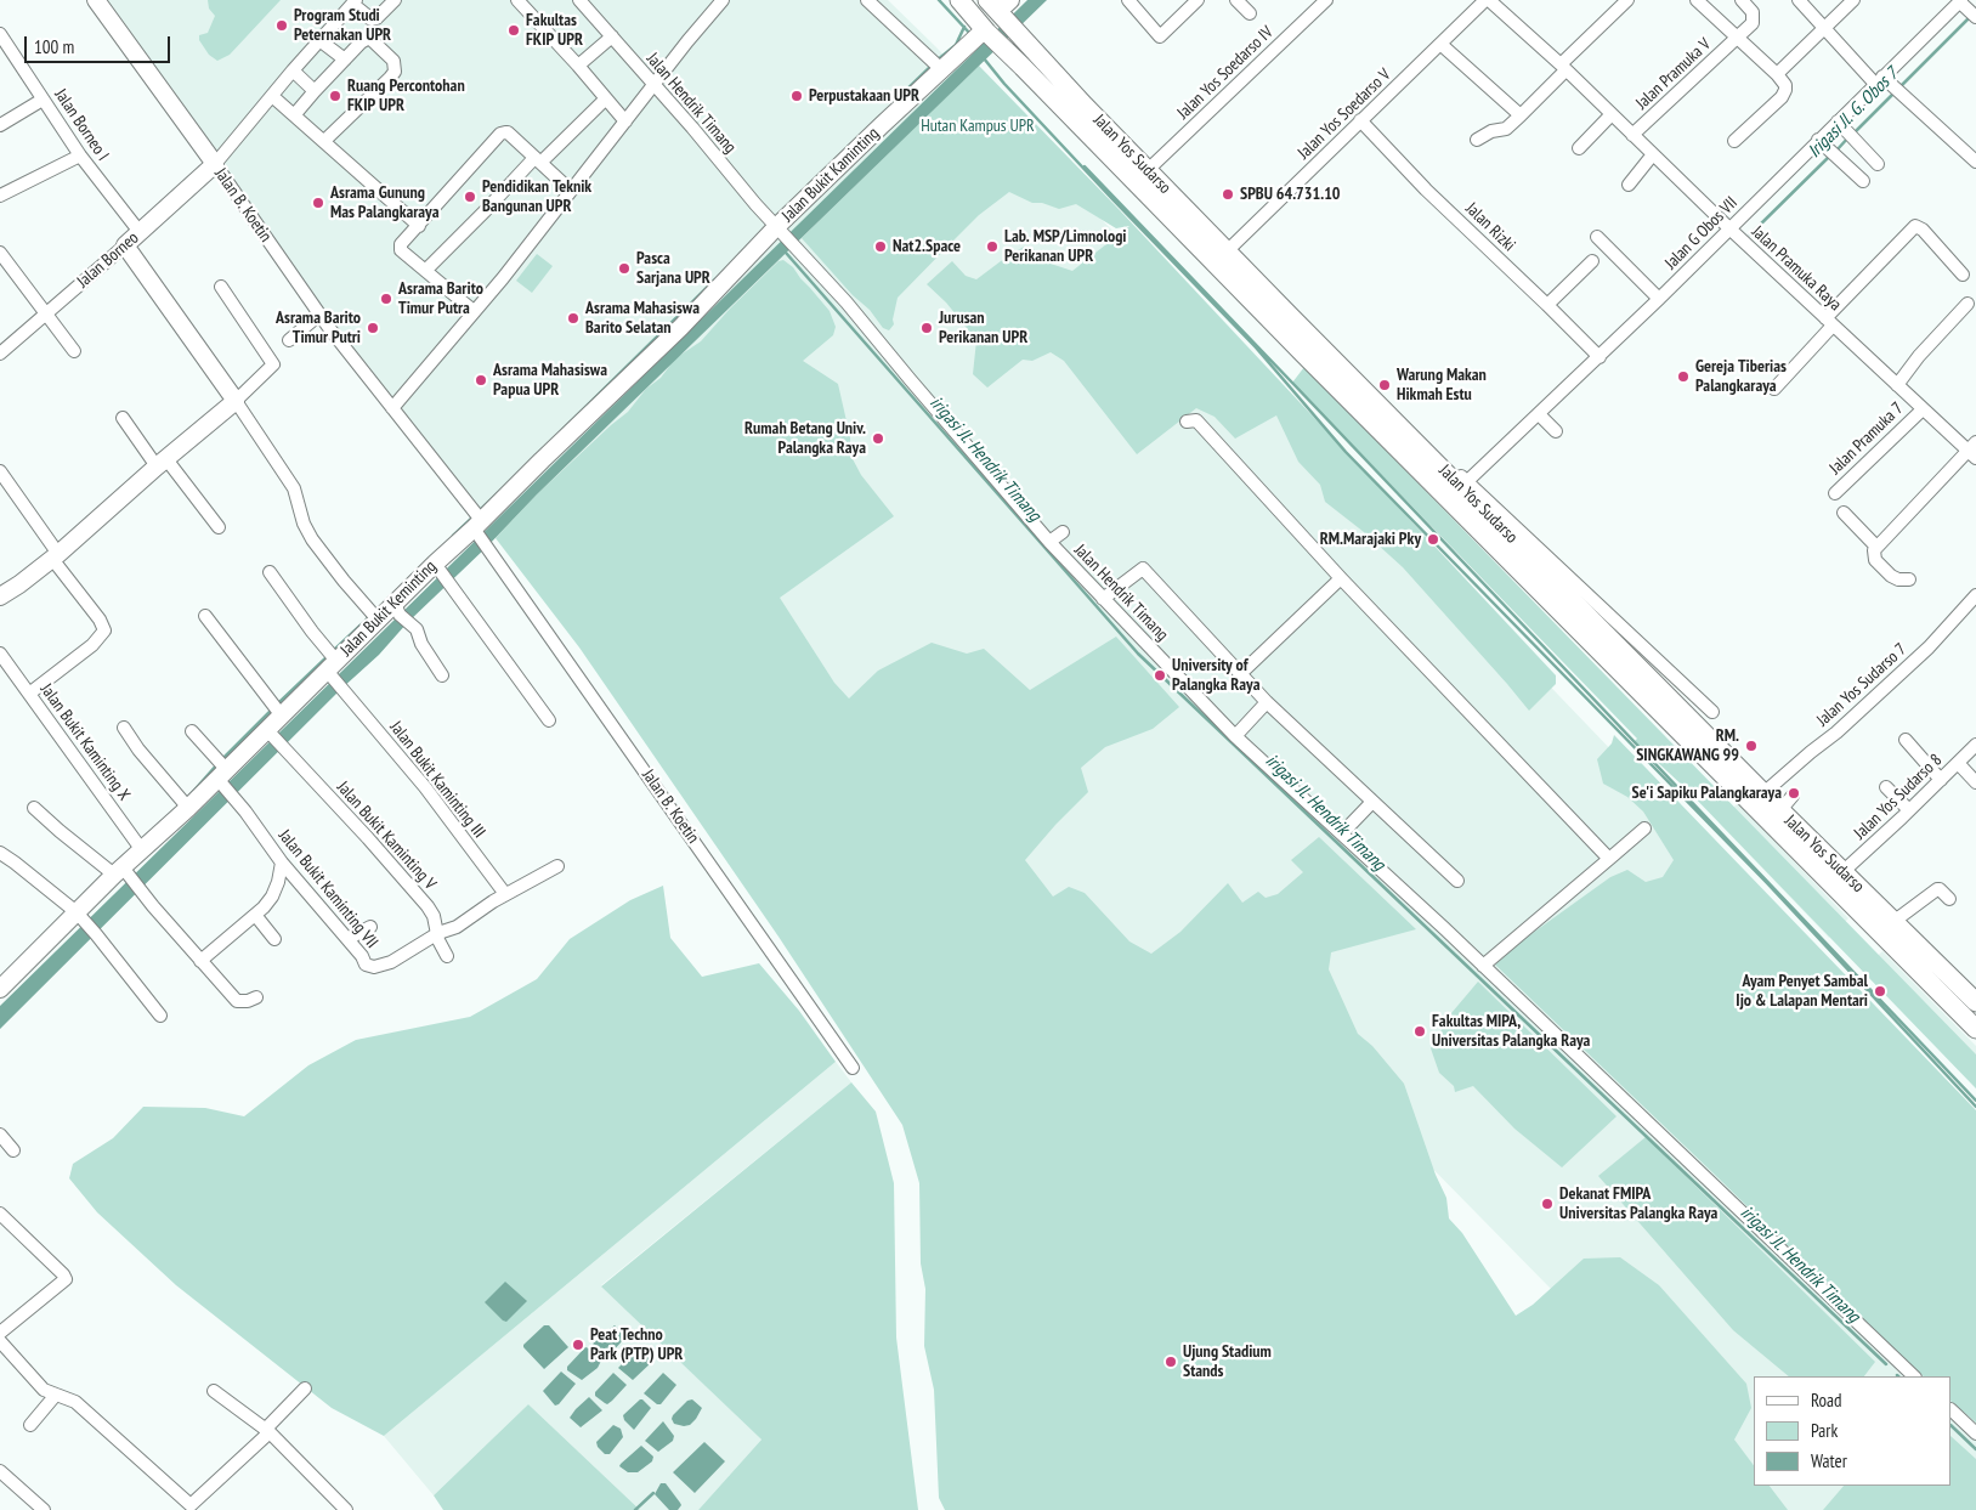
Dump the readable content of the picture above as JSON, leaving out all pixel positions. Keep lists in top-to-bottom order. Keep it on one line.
{"streets":{"main road":["Jalan Yos Sudarso","Jalan Bukit Kaminting","Jalan B. Koetin","Jalan Borneo","Jalan Bukit Keminting"],"street":["Jalan Yos Soedarso IV","Jalan Pramuka V","Jalan Hendrik Timang","Jalan Yos Soedarso V","Jalan Borneo I","Jalan Rizki","Jalan G Obos VII","Jalan Pramuka Raya","Jalan Pramuka 7","Jalan Yos Sudarso 7","Jalan Bukit Kaminting X","Jalan Bukit Kaminting III","Jalan Yos Sudarso 8","Jalan Bukit Kaminting V","Jalan Bukit Kaminting VII"]},"crossings":[["Jalan Yos Soedarso IV","Jalan Yos Sudarso"],["Jalan Pramuka V","Jalan Pramuka Raya"],["Jalan Hendrik Timang","Jalan Bukit Kaminting"],["Jalan Hendrik Timang","Jalan Bukit Keminting"],["Jalan Yos Soedarso V","Jalan Yos Sudarso"],["Jalan Yos Soedarso V","Jalan Rizki"],["Jalan Yos Soedarso V","Jalan Pramuka Raya"],["Jalan Borneo I","Jalan Borneo"],["Jalan Yos Sudarso","Jalan Bukit Kaminting"],["Jalan Yos Sudarso","Jalan G Obos VII"],["Jalan Yos Sudarso","Jalan Yos Sudarso 7"],["Jalan Yos Sudarso","Jalan Yos Sudarso 8"],["Jalan Bukit Kaminting","Jalan Bukit Keminting"],["Jalan B. Koetin","Jalan Borneo"],["Jalan B. Koetin","Jalan Bukit Keminting"],["Jalan Rizki","Jalan G Obos VII"],["Jalan G Obos VII","Jalan Pramuka Raya"],["Jalan Pramuka Raya","Jalan Pramuka 7"],["Jalan Bukit Keminting","Jalan Bukit Kaminting X"],["Jalan Bukit Keminting","Jalan Bukit Kaminting III"],["Jalan Bukit Keminting","Jalan Bukit Kaminting V"],["Jalan Bukit Keminting","Jalan Bukit Kaminting VII"],["Jalan Bukit Kaminting III","Jalan Bukit Kaminting VII"],["Jalan Bukit Kaminting V","Jalan Bukit Kaminting VII"]],"water":["Irigasi Jl. G. Obos 7","irigasi Jl. Hendrik Timang"],"parks":["Hutan Kampus UPR"],"places":["Program Studi Peternakan UPR","Fakultas FKIP UPR","Ruang Percontohan FKIP UPR","Perpustakaan UPR","SPBU 64.731.10","Pendidikan Teknik Bangunan UPR","Asrama Gunung Mas Palangkaraya","Nat2.Space","Lab. MSP/Limnologi Perikanan UPR","Pasca Sarjana UPR","Asrama Barito Timur Putra","Asrama Mahasiswa Barito Selatan","Asrama Barito Timur Putri","Jurusan Perikanan UPR","Gereja Tiberias Palangkaraya","Asrama Mahasiswa Papua UPR","Warung Makan Hikmah Estu","Rumah Betang Univ. Palangka Raya","RM.Marajaki Pky","University of Palangka Raya","RM. SINGKAWANG 99","Se'i Sapiku Palangkaraya","Ayam Penyet Sambal Ijo & Lalapan Mentari","Fakultas MIPA, Universitas Palangka Raya","Dekanat FMIPA Universitas Palangka Raya","Peat Techno Park (PTP) UPR","Ujung Stadium Stands"],"legend":["Road","Park","Water"],"scale_bar":"100 m"}
